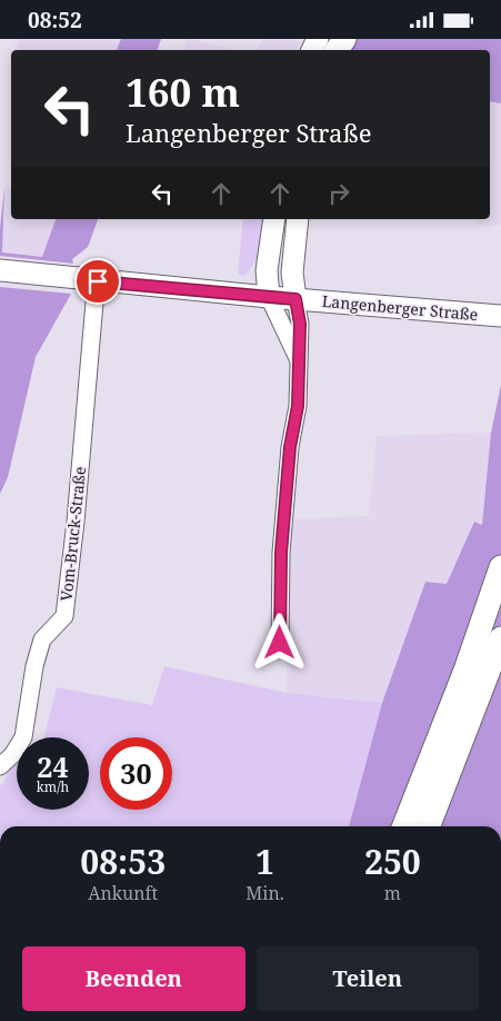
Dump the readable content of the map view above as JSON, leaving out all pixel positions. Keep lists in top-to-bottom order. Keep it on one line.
{"streets":{"main road":["Langenberger Straße"],"street":["Vom-Bruck-Straße"]},"crossings":[["Langenberger Straße","Vom-Bruck-Straße"]],"page":{"status":"08:52","turn":["160 m","Langenberger Straße"],"speed":"24 km/h","limit":"30","eta":["08:53","Ankunft","1","Min.","250","m"],"buttons":["Beenden","Teilen"]}}
